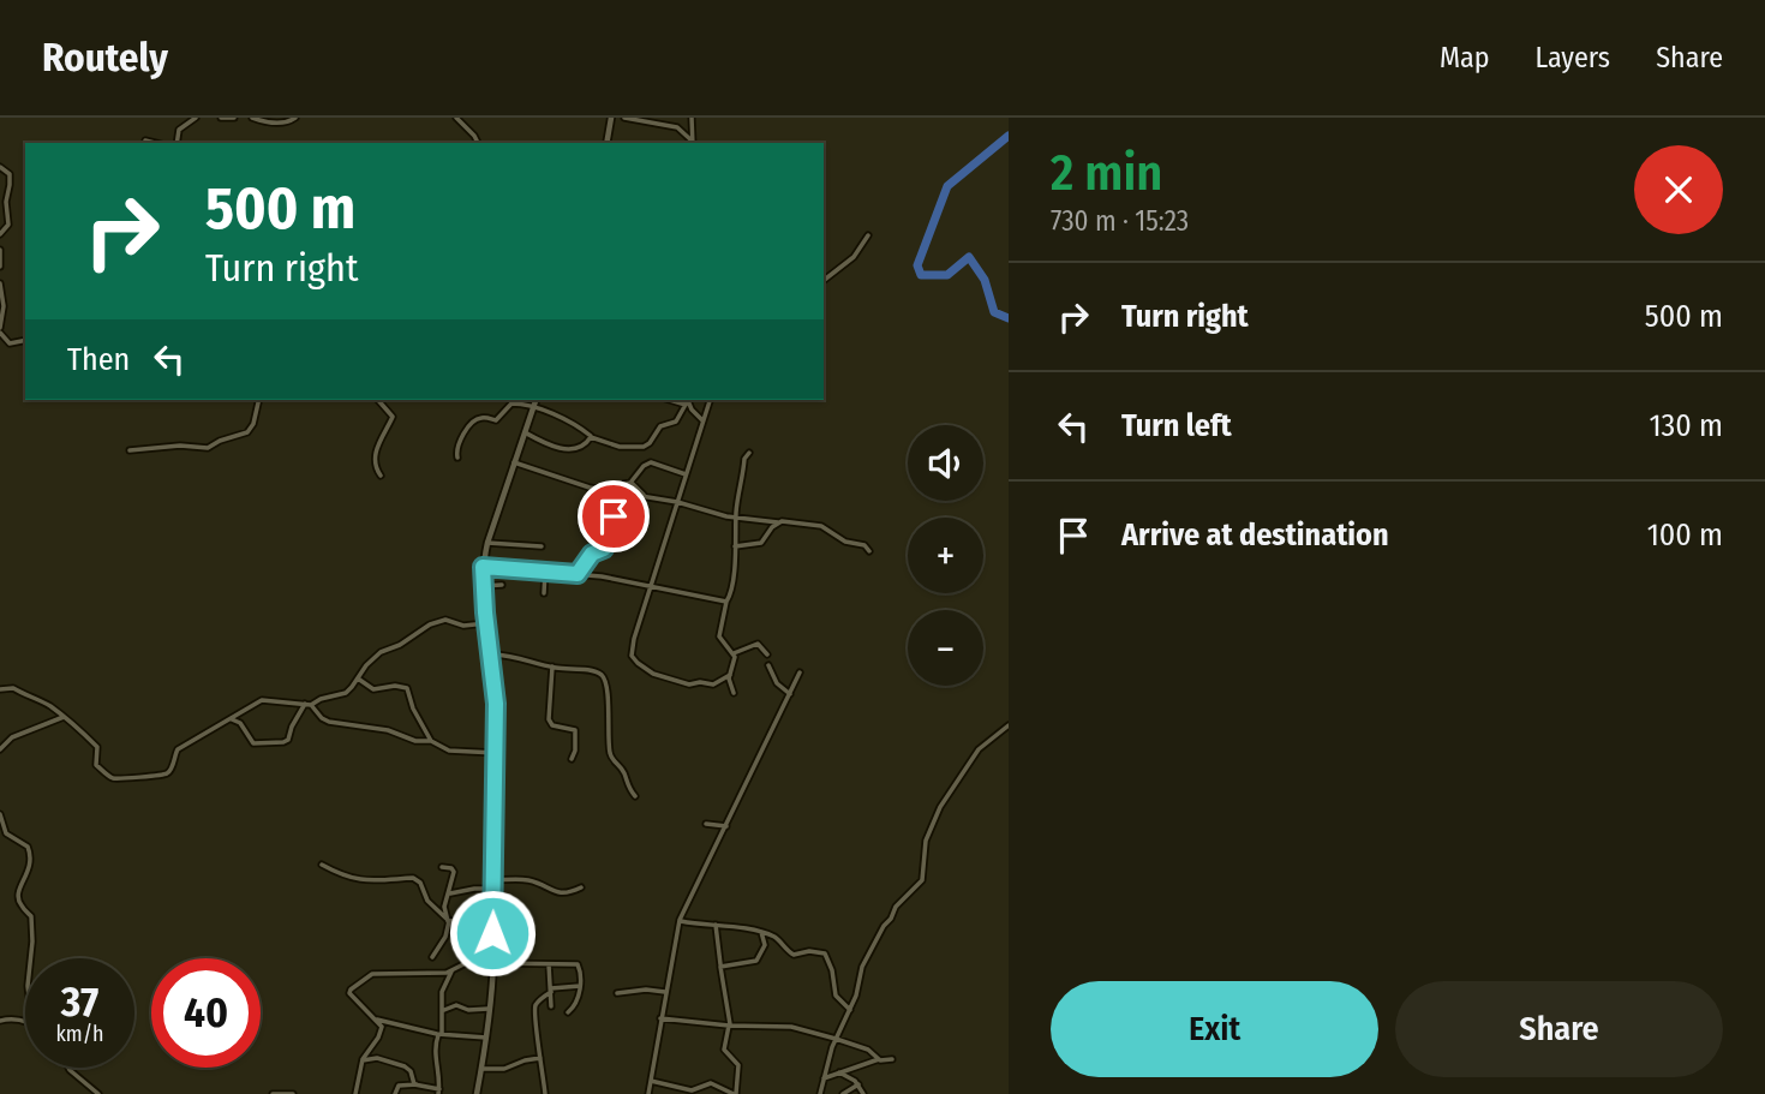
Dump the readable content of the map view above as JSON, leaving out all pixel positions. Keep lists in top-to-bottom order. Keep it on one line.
{"page":{"header":"Routely","nav":["Map","Layers","Share"],"heading":["2 min","730 m · 15:23"],"turn":["500 m","Turn right"],"list":[{"name":"Turn right","value":"500 m"},{"name":"Turn left","value":"130 m"},{"name":"Arrive at destination","value":"100 m"}],"then":"Then","map_buttons":["+","−"],"speed":"37 km/h","limit":"40","buttons":["Exit","Share"]}}
